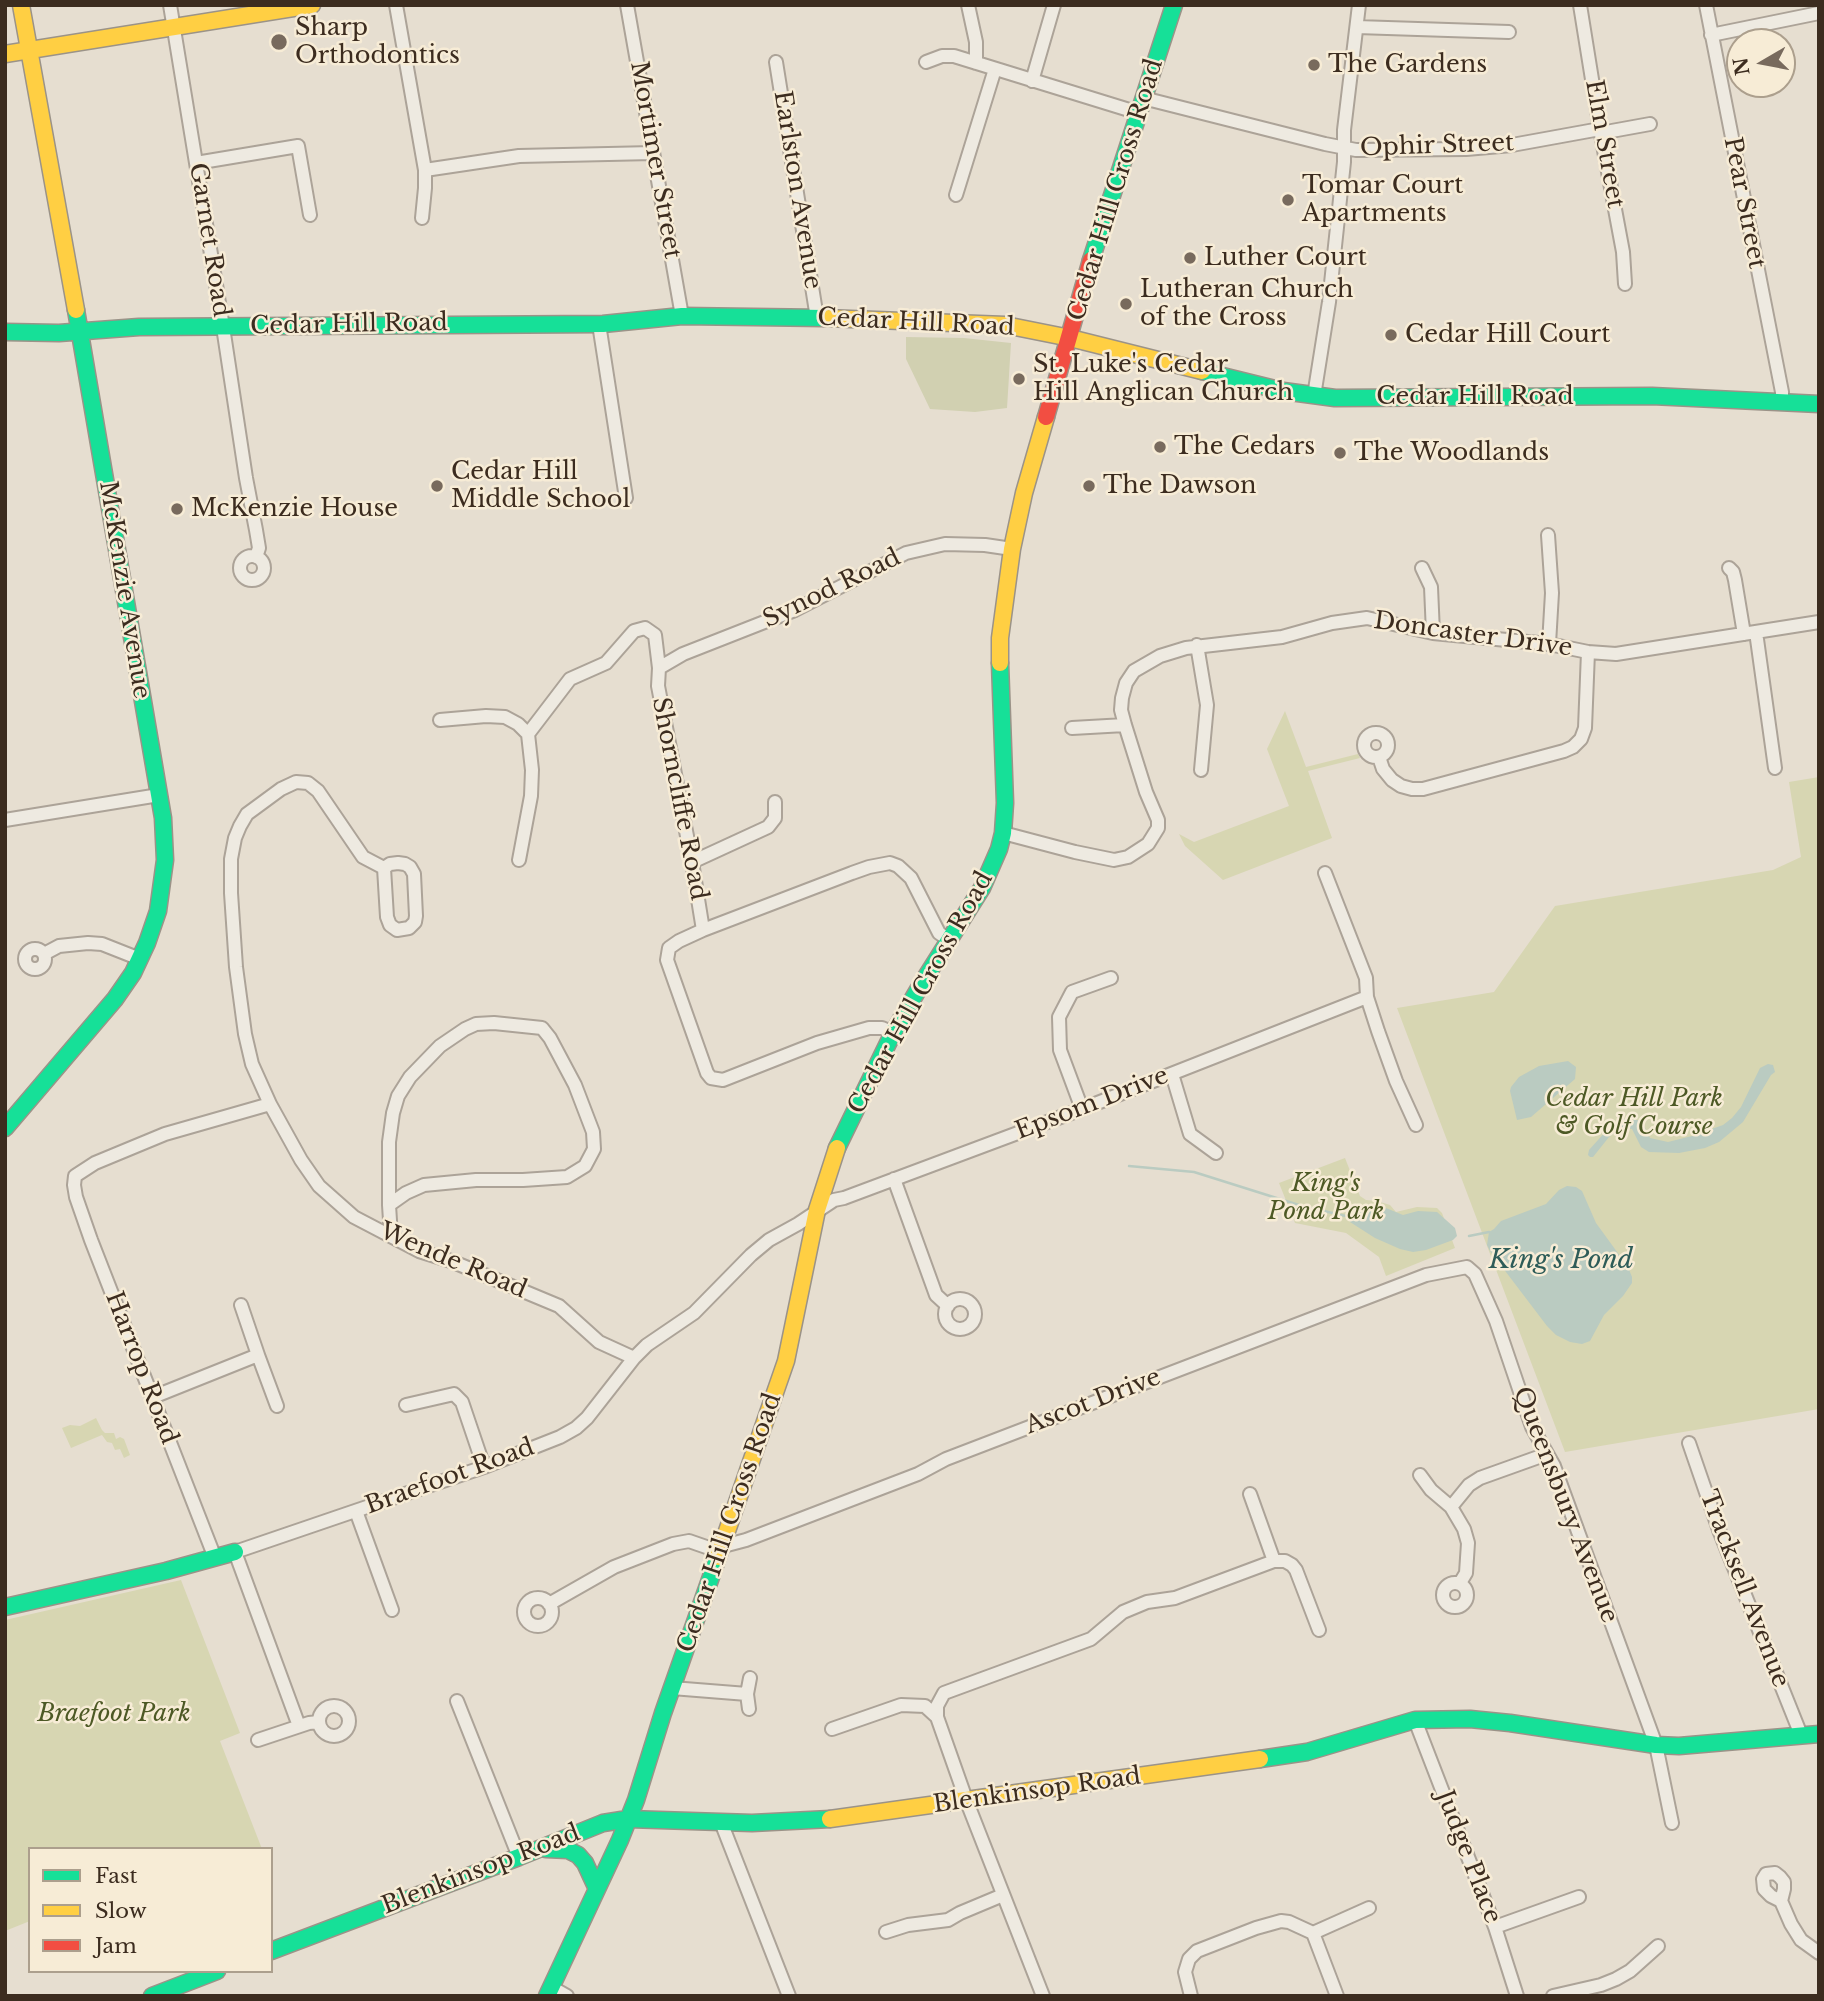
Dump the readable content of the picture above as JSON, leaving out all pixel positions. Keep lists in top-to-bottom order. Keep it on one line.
{"streets":{"street":["Elm Street","Ophir Street","Mortimer Street","Earlston Avenue","Cedar Hill Cross Road","Pear Street","Garnet Road","Cedar Hill Road","Synod Road","McKenzie Avenue","Doncaster Drive","Shorncliffe Road","Epsom Drive","Wende Road","Harrop Road","Ascot Drive","Braefoot Road","Queensbury Avenue","Tracksell Avenue","Blenkinsop Road","Judge Place"]},"crossings":[["Elm Street","Ophir Street"],["Ophir Street","Cedar Hill Cross Road"],["Mortimer Street","Cedar Hill Road"],["Earlston Avenue","Cedar Hill Road"],["Cedar Hill Cross Road","Cedar Hill Road"],["Cedar Hill Cross Road","Synod Road"],["Cedar Hill Cross Road","Epsom Drive"],["Cedar Hill Cross Road","Ascot Drive"],["Cedar Hill Cross Road","Braefoot Road"],["Cedar Hill Cross Road","Blenkinsop Road"],["Pear Street","Cedar Hill Road"],["Garnet Road","Cedar Hill Road"],["Cedar Hill Road","McKenzie Avenue"],["Synod Road","Shorncliffe Road"],["Epsom Drive","Braefoot Road"],["Wende Road","Harrop Road"],["Wende Road","Braefoot Road"],["Harrop Road","Braefoot Road"],["Ascot Drive","Queensbury Avenue"],["Queensbury Avenue","Blenkinsop Road"],["Tracksell Avenue","Blenkinsop Road"],["Blenkinsop Road","Judge Place"]],"water":["King's Pond"],"parks":["Cedar Hill Park & Golf Course","King's Pond Park","Braefoot Park"],"places":["Sharp Orthodontics","The Gardens","Tomar Court Apartments","Luther Court","Lutheran Church of the Cross","Cedar Hill Court","St. Luke's Cedar Hill Anglican Church","The Cedars","The Woodlands","Cedar Hill Middle School","The Dawson","McKenzie House"],"legend":["Fast","Slow","Jam"],"north":"left"}
